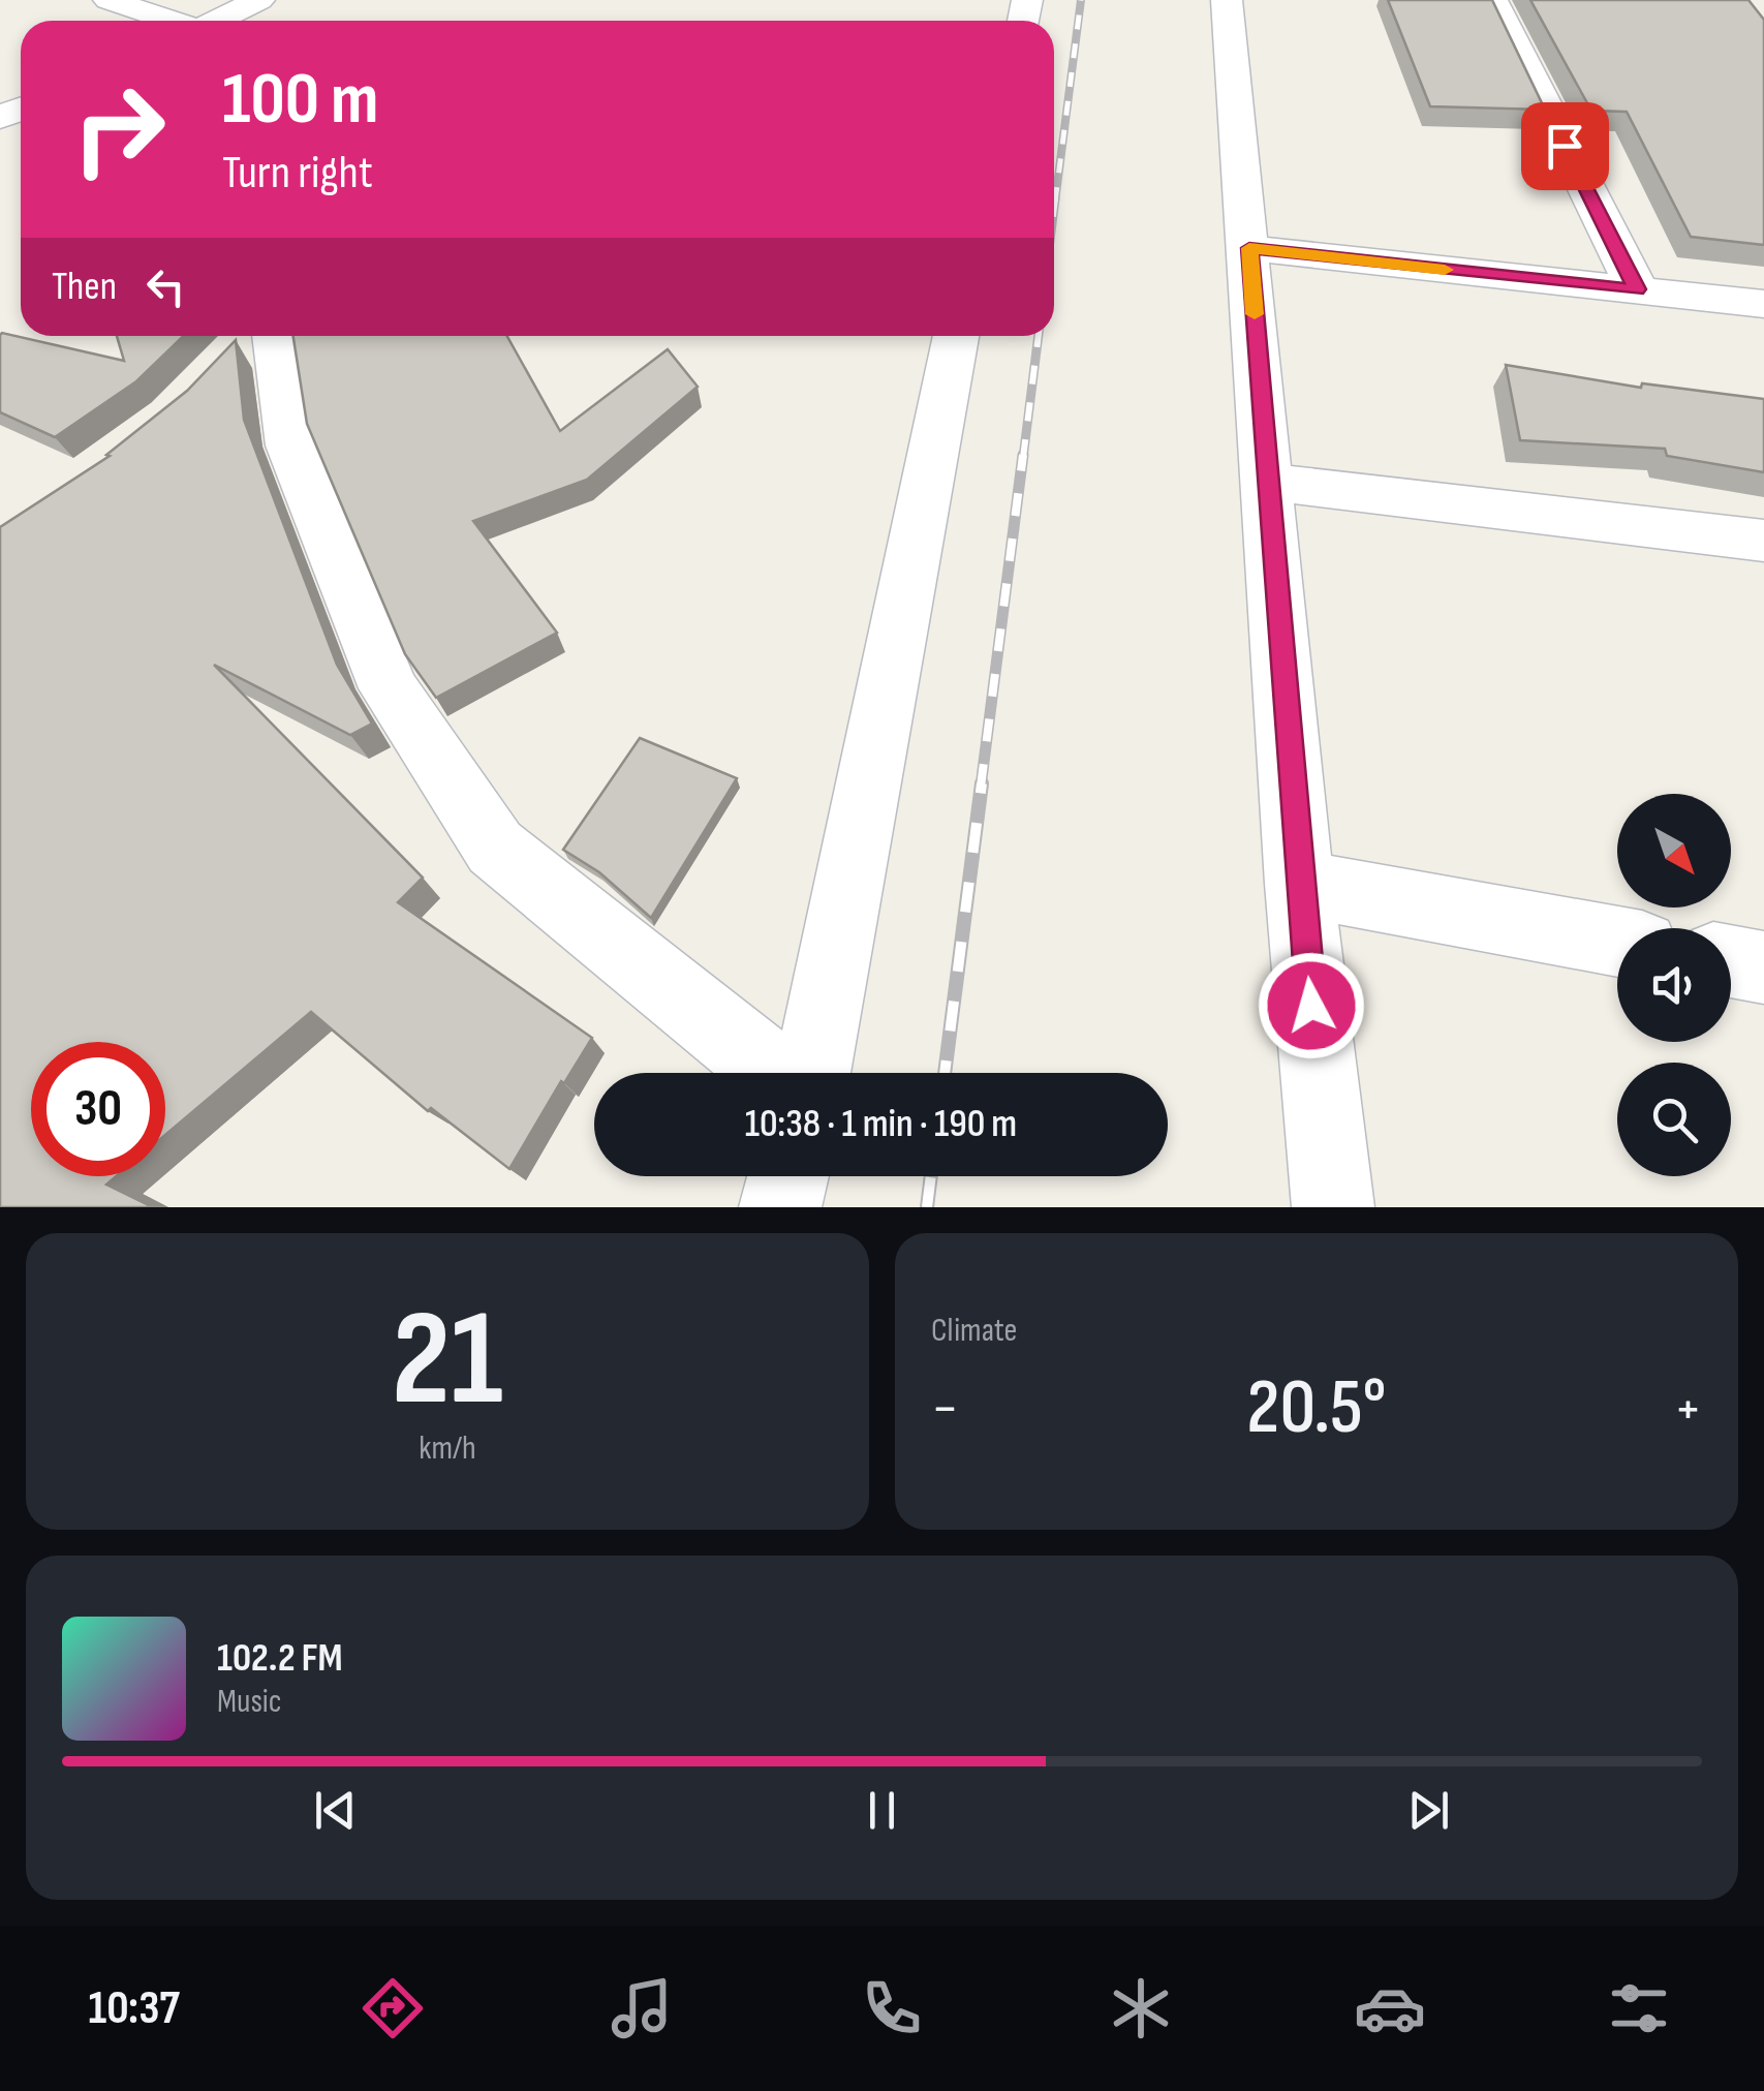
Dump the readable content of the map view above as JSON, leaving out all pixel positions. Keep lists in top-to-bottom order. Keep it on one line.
{"north":"bottom right","page":{"turn":["100 m","Turn right"],"then":"Then","limit":"30","trip":"10:38 · 1 min · 190 m","tile":[["21","km/h"],"Climate"],"heat":["−","20.5°","+"],"song":["102.2 FM","Music"],"tabs":"10:37"}}
